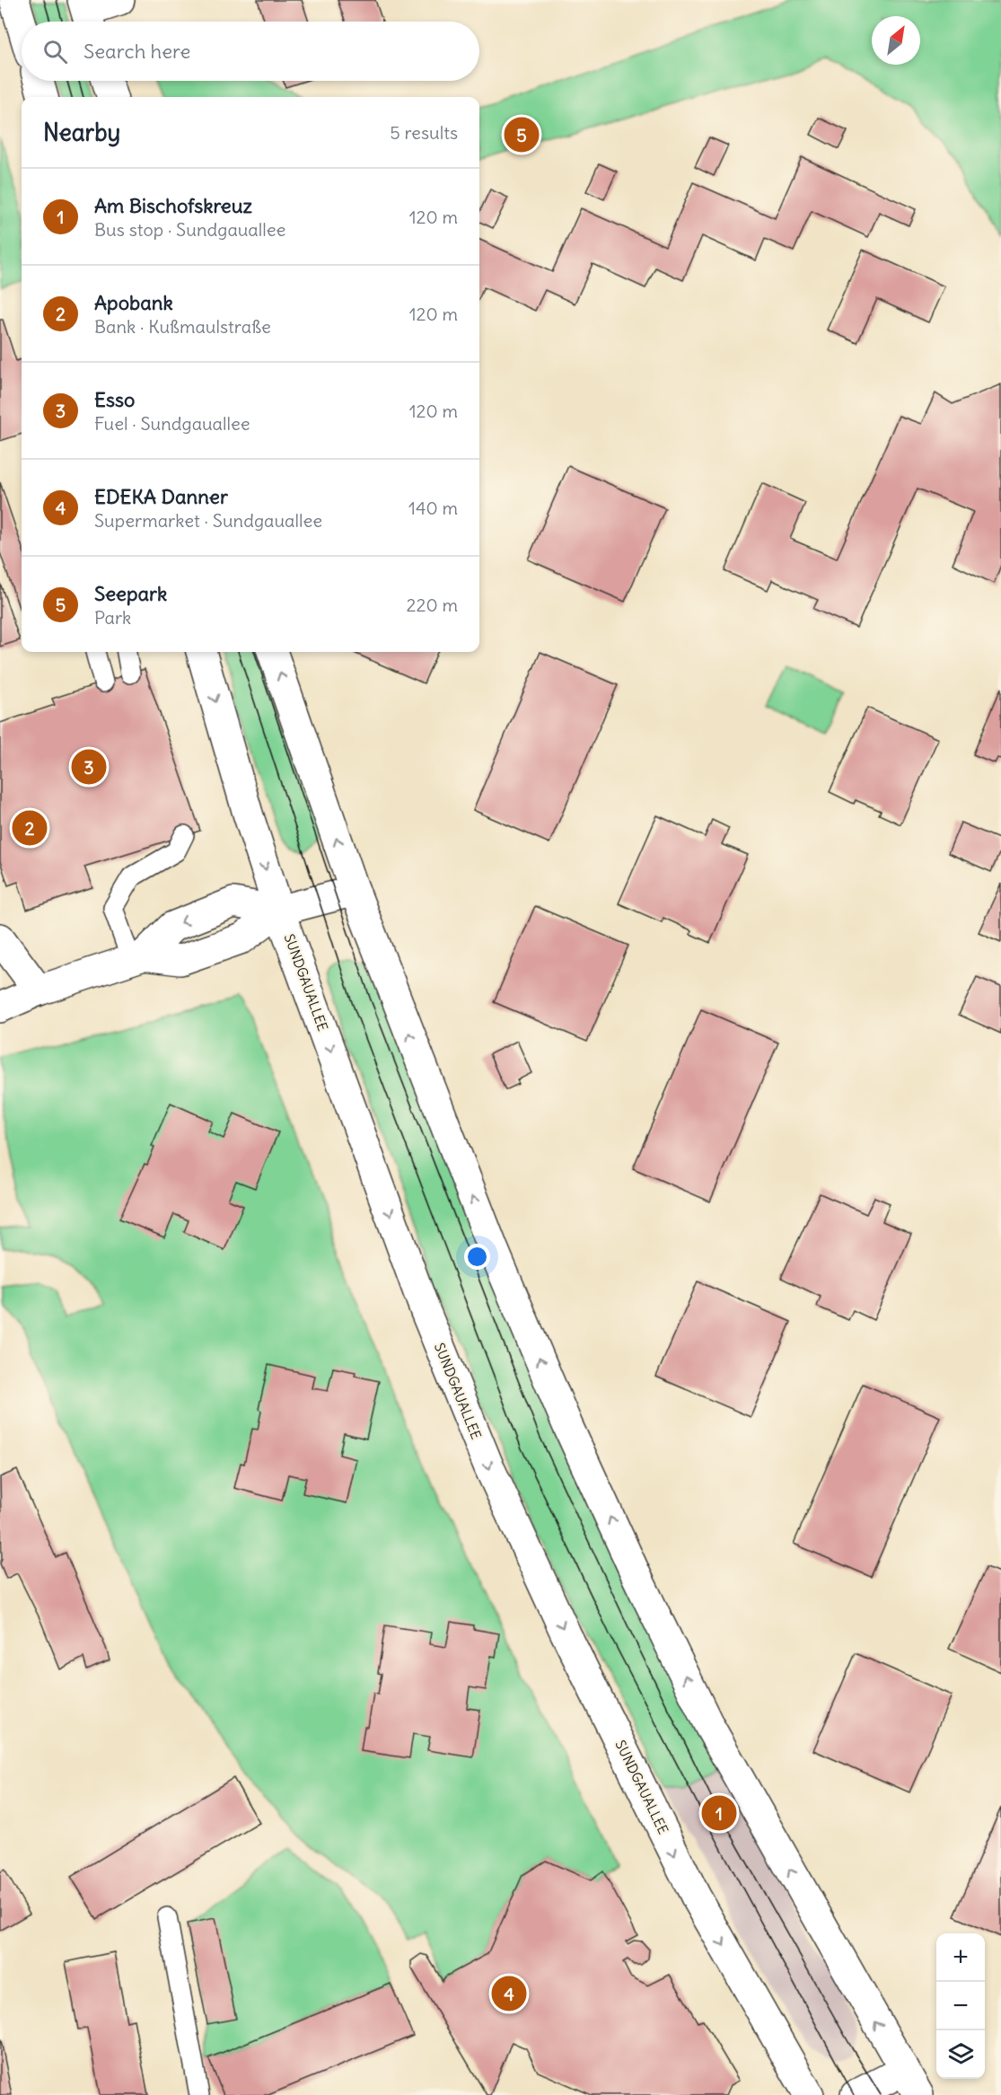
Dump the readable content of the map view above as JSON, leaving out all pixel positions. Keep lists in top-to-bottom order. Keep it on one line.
{"streets":{"street":["SUNDGAUALLEE"]},"north":"top right","page":{"search":"Search here","heading":["Nearby","5 results"],"pins":["5","3","2","1","4"],"list":[{"mark":"1","name":"Am Bischofskreuz","note":"Bus stop · Sundgauallee","value":"120 m"},{"mark":"2","name":"Apobank","note":"Bank · Kußmaulstraße","value":"120 m"},{"mark":"3","name":"Esso","note":"Fuel · Sundgauallee","value":"120 m"},{"mark":"4","name":"EDEKA Danner","note":"Supermarket · Sundgauallee","value":"140 m"},{"mark":"5","name":"Seepark","note":"Park","value":"220 m"}],"map_buttons":["+","−"]}}
